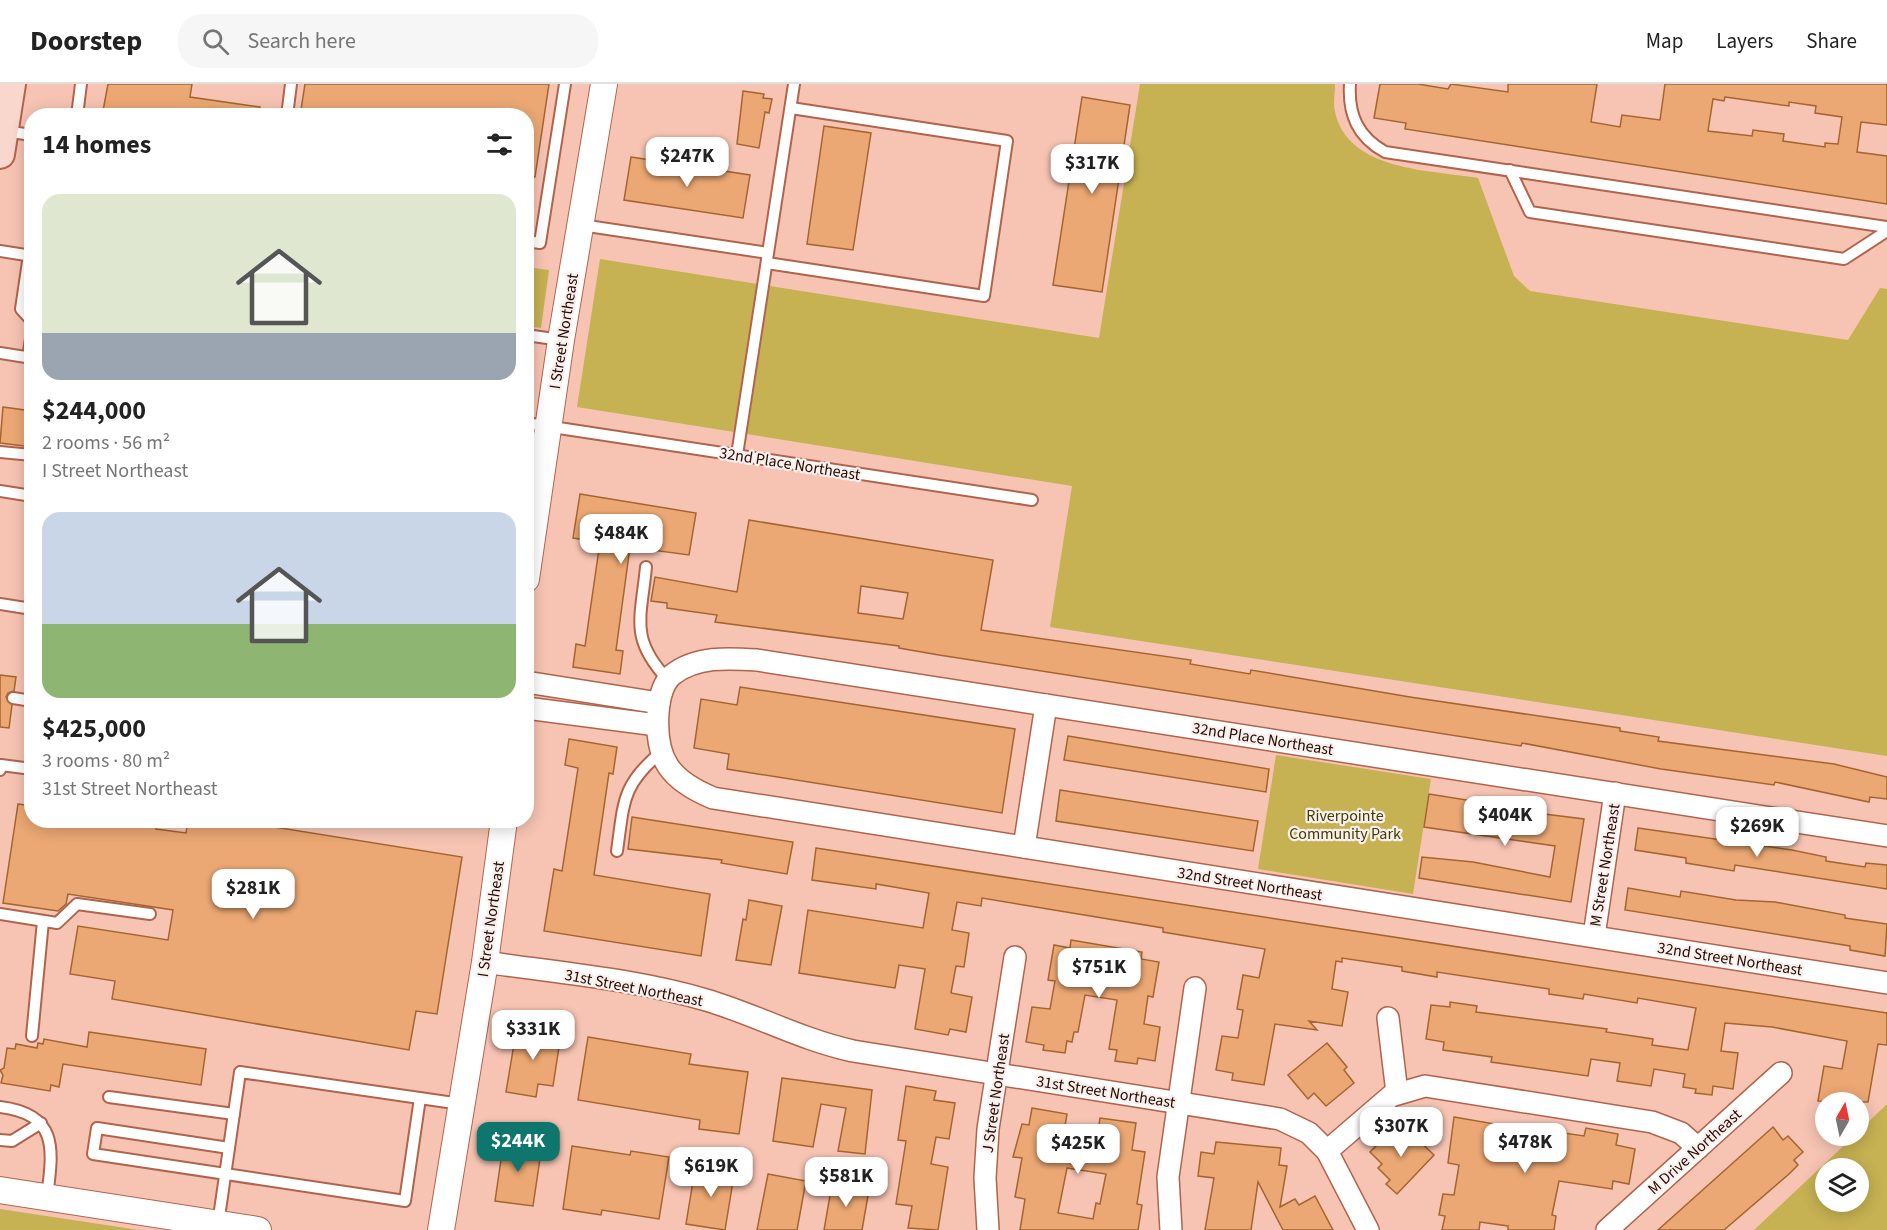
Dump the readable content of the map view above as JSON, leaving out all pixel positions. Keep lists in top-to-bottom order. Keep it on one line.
{"streets":{"street":["I Street Northeast","32nd Place Northeast","M Street Northeast","32nd Street Northeast","31st Street Northeast","J Street Northeast","M Drive Northeast"]},"crossings":[["I Street Northeast","32nd Place Northeast"],["I Street Northeast","31st Street Northeast"],["32nd Place Northeast","M Street Northeast"],["M Street Northeast","32nd Street Northeast"],["31st Street Northeast","J Street Northeast"]],"parks":["Riverpointe Community Park"],"north":"top","page":{"header":"Doorstep","search":"Search here","nav":["Map","Layers","Share"],"heading":"14 homes","price":["$247K","$317K","$484K","$404K","$269K","$281K","$751K","$331K","$307K","$244K","$478K","$425K","$619K","$581K"],"list":[{"name":"$244,000","note":"2 rooms · 56 m² · I Street Northeast"},{"name":"$425,000","note":"3 rooms · 80 m² · 31st Street Northeast"}]}}
